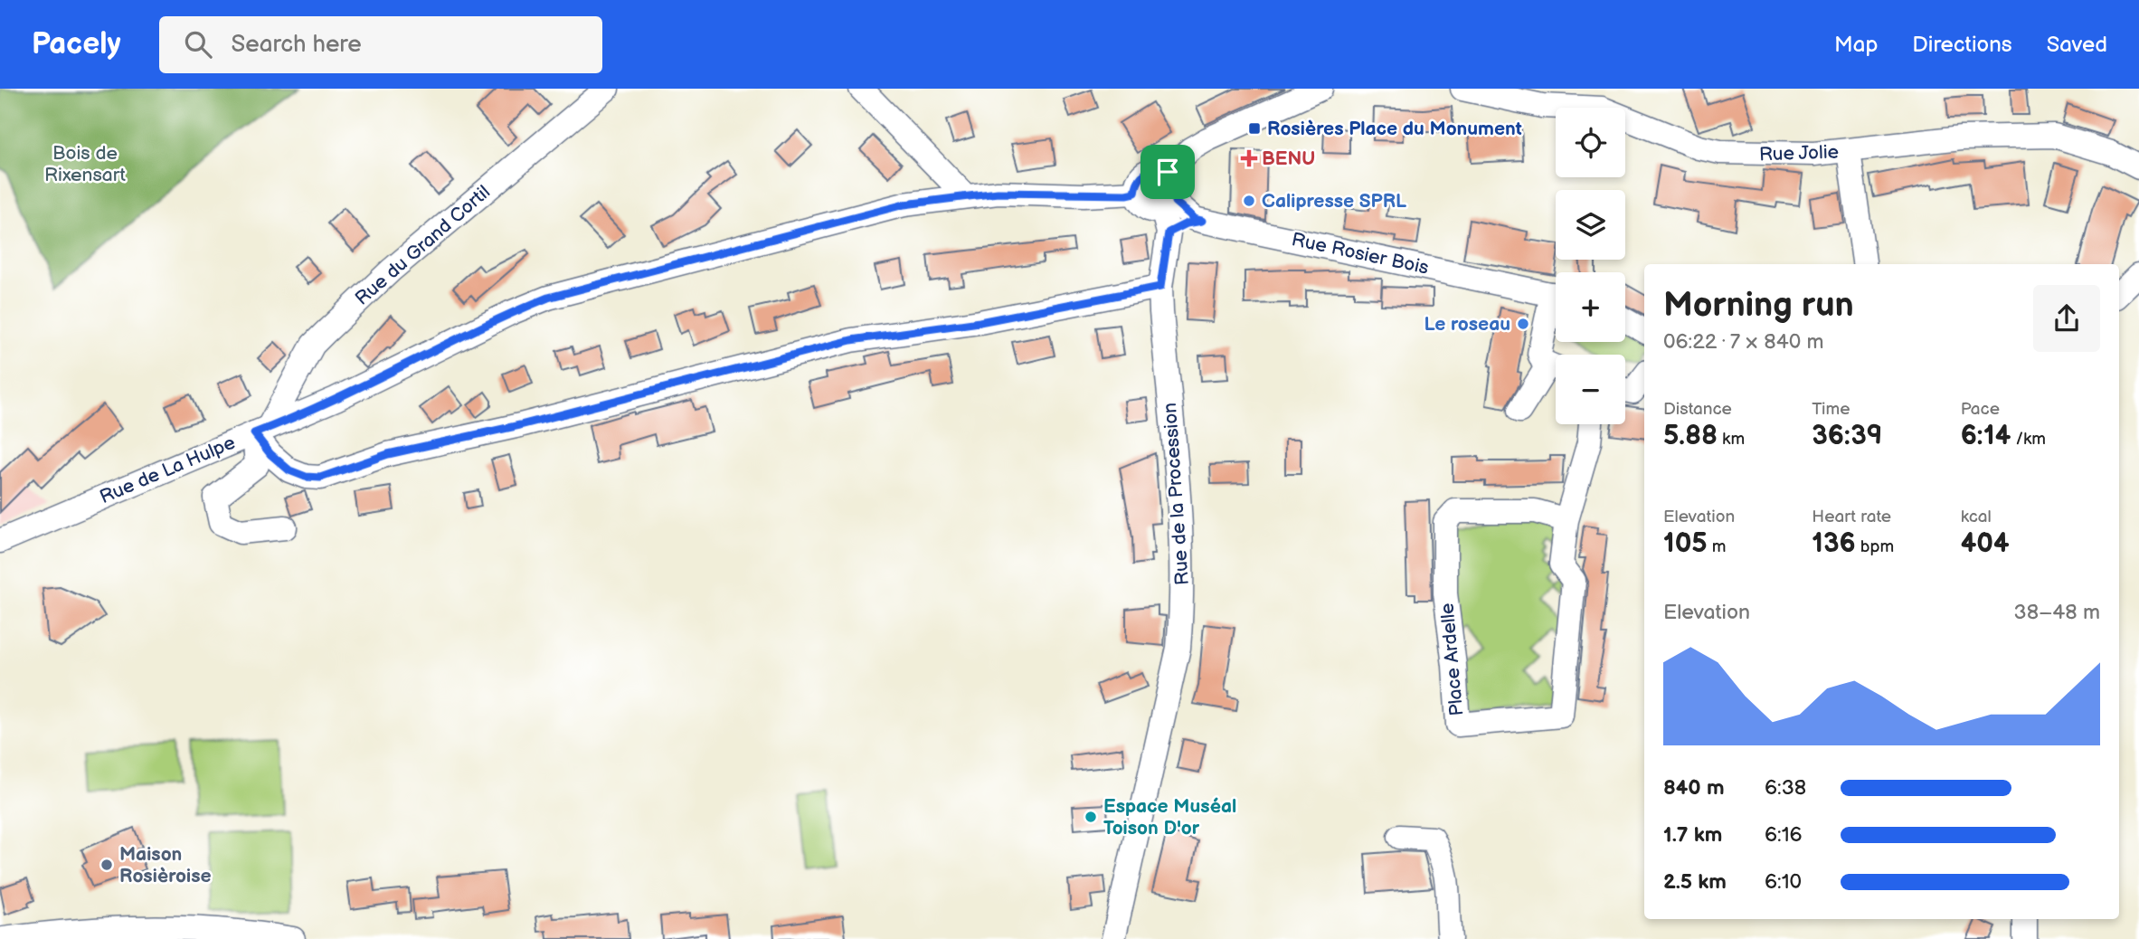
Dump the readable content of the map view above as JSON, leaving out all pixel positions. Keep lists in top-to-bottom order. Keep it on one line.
{"streets":{"street":["Rue Jolie","Rue du Grand Cortil","Rue Rosier Bois","Rue de La Hulpe","Rue de la Procession","Place Ardelle"]},"crossings":[["Rue du Grand Cortil","Rue de La Hulpe"],["Rue Rosier Bois","Rue de La Hulpe"],["Rue Rosier Bois","Rue de la Procession"],["Rue de La Hulpe","Rue de la Procession"]],"parks":["Bois de Rixensart"],"places":{"transit":["Rosières Place du Monument"],"health":["BENU"],"other":["Calipresse SPRL","Le roseau","Espace Muséal Toison D'or","Maison Rosièroise"]},"page":{"header":"Pacely","search":"Search here","nav":["Map","Directions","Saved"],"map_buttons":["+","−"],"heading":["Morning run","06:22 · 7 × 840 m"],"stats":[["Distance","5.88 km"],["Time","36:39"],["Pace","6:14 /km"],["Elevation","105 m"],["Heart rate","136 bpm"],["kcal","404"]],"chart":["Elevation","38–48 m"],"list":[{"name":"840 m","note":"6:38"},{"name":"1.7 km","note":"6:16"},{"name":"2.5 km","note":"6:10"}]}}
